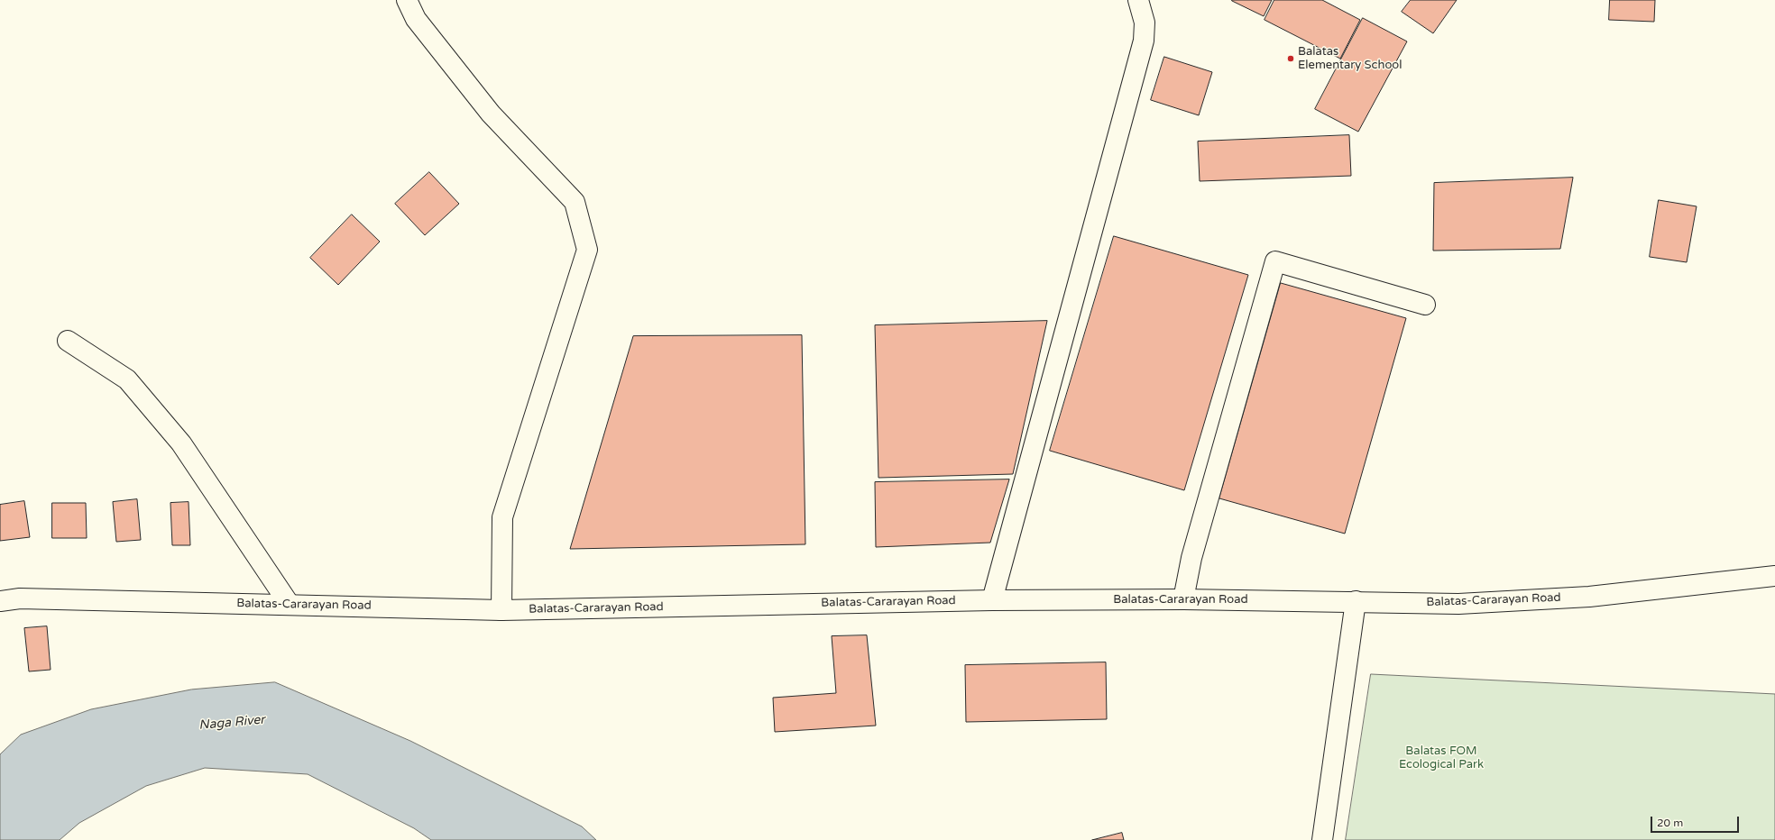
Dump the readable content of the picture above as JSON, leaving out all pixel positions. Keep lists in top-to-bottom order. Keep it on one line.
{"streets":{"main road":["Balatas-Cararayan Road"]},"water":["Naga River"],"parks":["Balatas FOM Ecological Park"],"places":["Balatas Elementary School"],"scale_bar":"20 m"}
